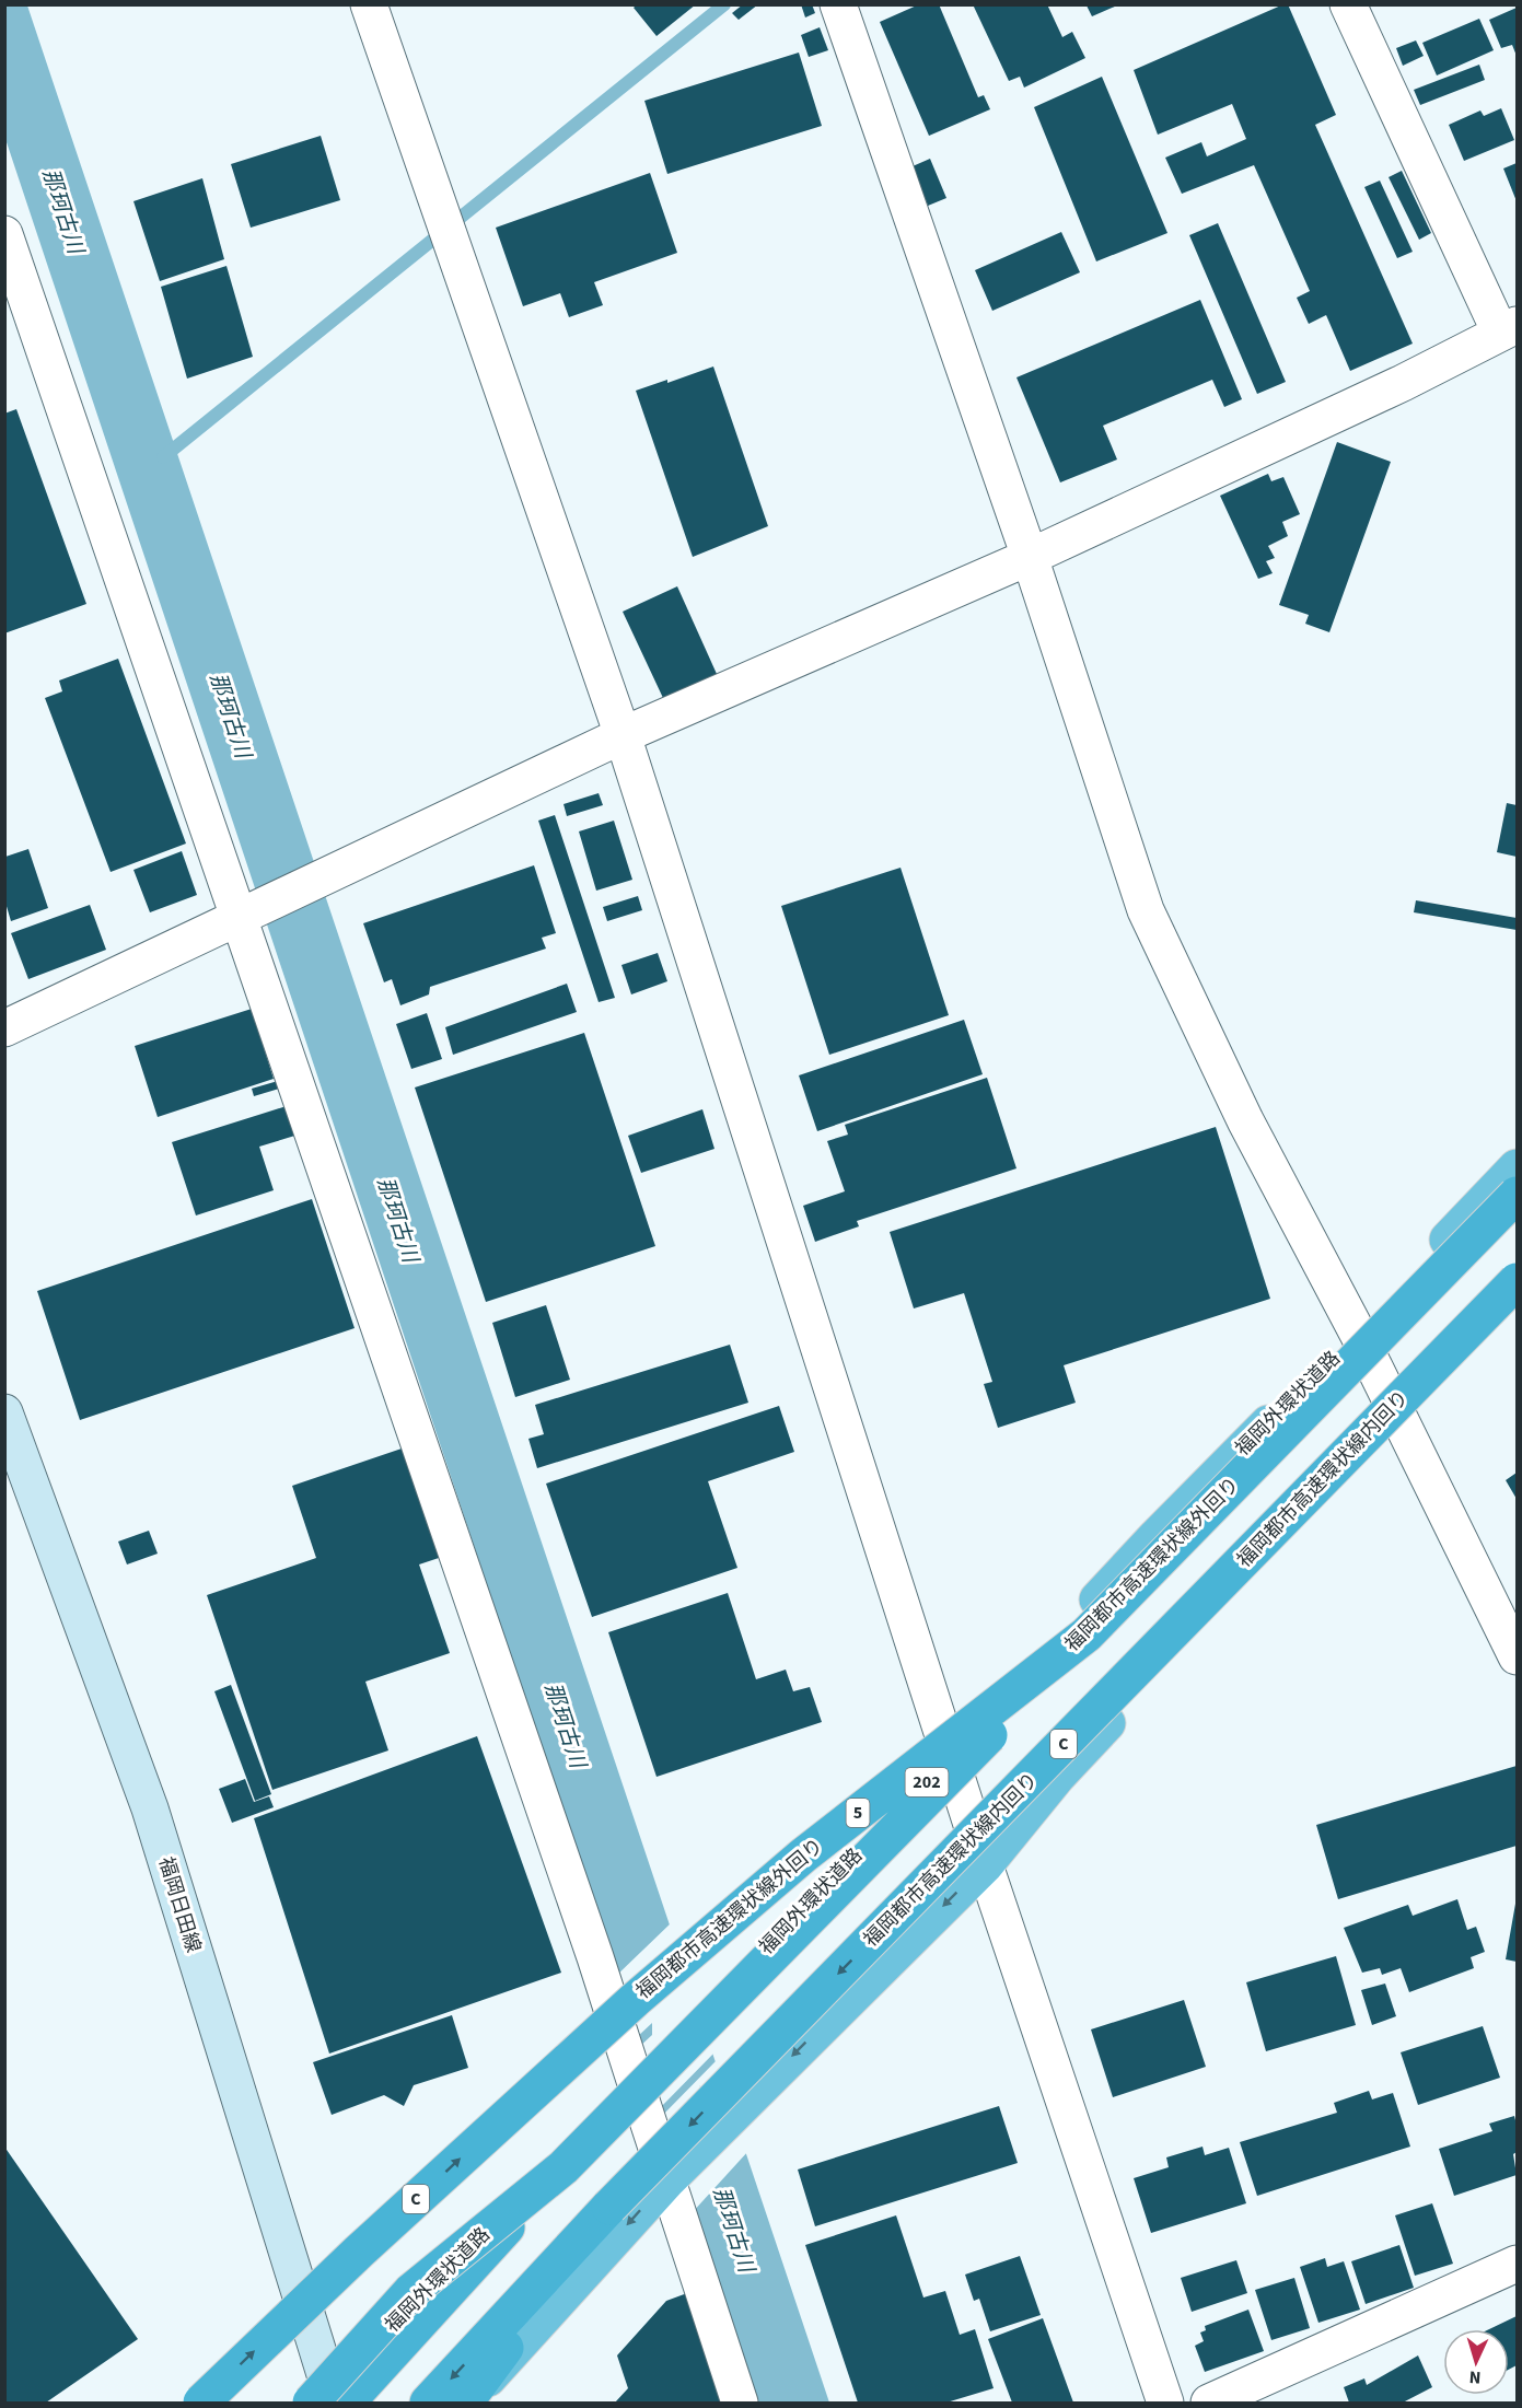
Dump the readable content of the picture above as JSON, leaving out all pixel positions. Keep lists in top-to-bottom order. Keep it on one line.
{"streets":{"highway":["福岡外環状道路","福岡都市高速環状線内回り","福岡都市高速環状線外回り","C","202","5"],"main road":["福岡日田線"]},"crossings":[["福岡外環状道路","福岡日田線"]],"water":["那珂古川"],"north":"bottom"}
